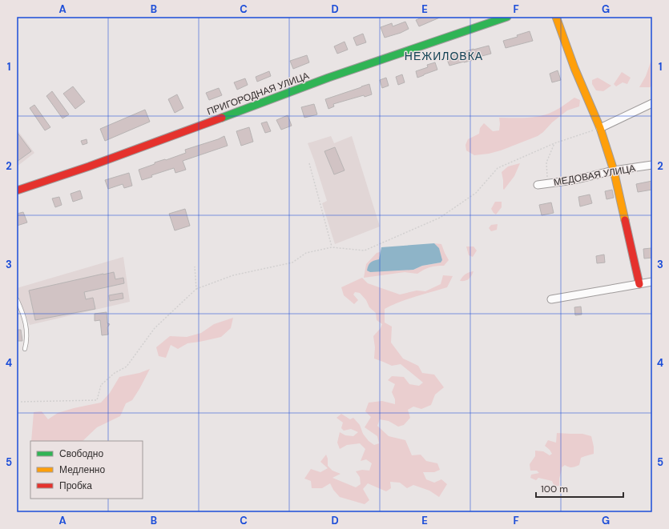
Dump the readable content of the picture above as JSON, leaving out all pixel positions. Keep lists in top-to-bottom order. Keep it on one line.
{"streets":{"street":["ПРИГОРОДНАЯ УЛИЦА","МЕДОВАЯ УЛИЦА"]},"districts":["НЕЖИЛОВКА"],"legend":["Свободно","Медленно","Пробка"],"scale_bar":"100 m","grid":{"columns":["A","B","C","D","E","F","G"],"rows":["1","2","3","4","5"]}}
